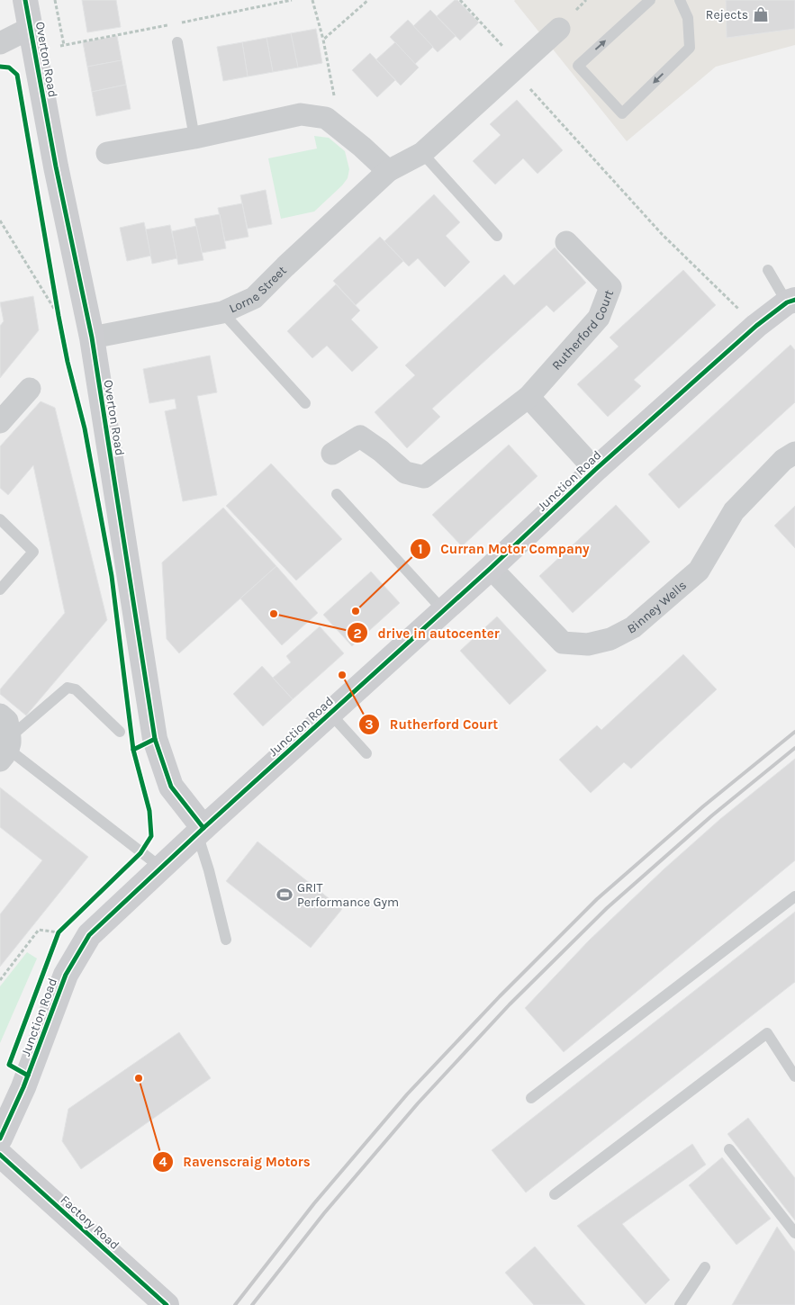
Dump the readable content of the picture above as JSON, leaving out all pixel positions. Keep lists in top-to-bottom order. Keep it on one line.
{"streets":{"street":["Overton Road","Lorne Street","Rutherford Court","Junction Road","Binney Wells","Factory Road"]},"crossings":[["Overton Road","Lorne Street"],["Overton Road","Junction Road"],["Junction Road","Binney Wells"]],"places":{"shop":["Rejects"],"other":["Curran Motor Company","drive in autocenter","Rutherford Court","Ravenscraig Motors"],"sports":["GRIT Performance Gym"]}}
